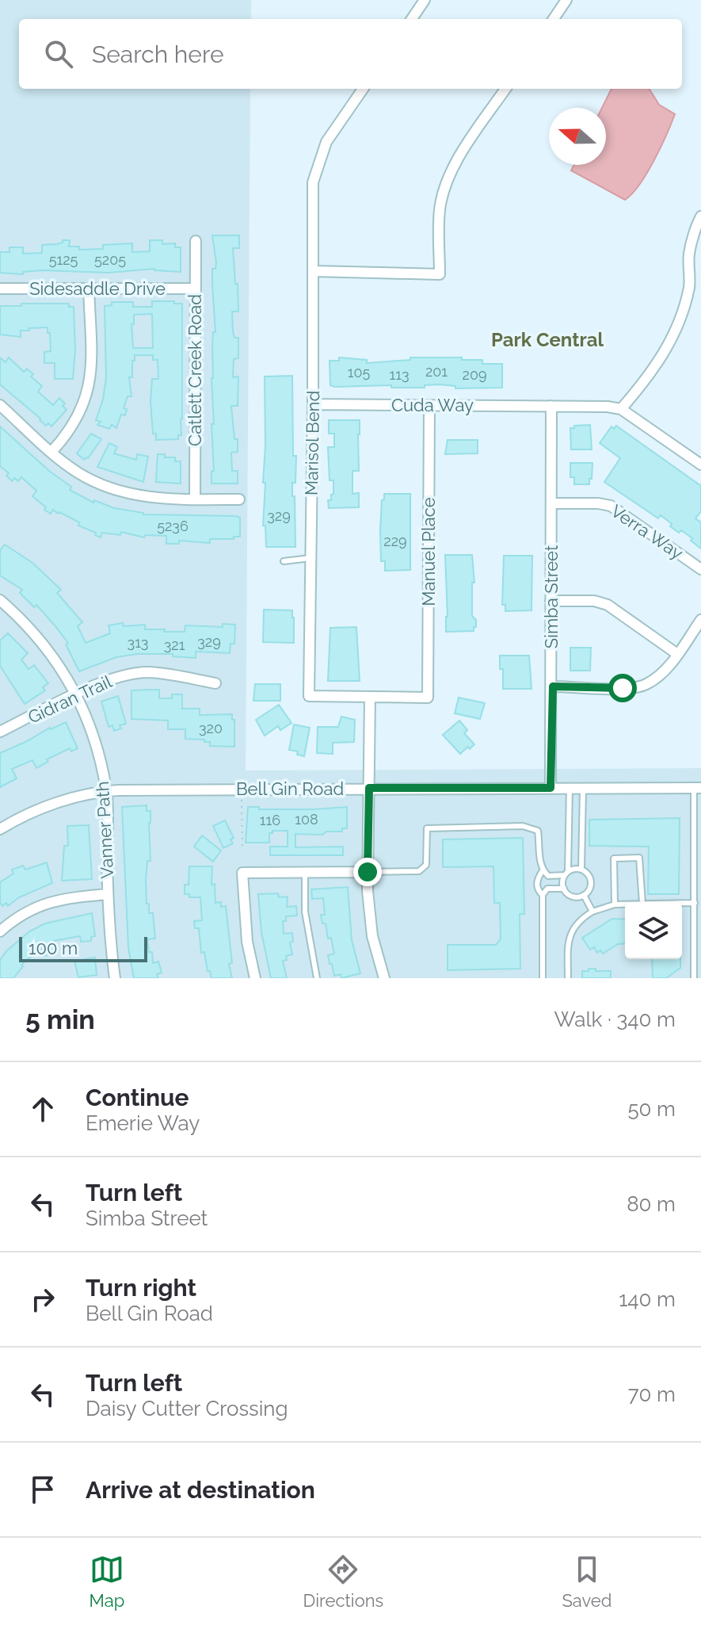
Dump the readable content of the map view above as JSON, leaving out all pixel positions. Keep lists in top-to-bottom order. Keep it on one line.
{"streets":{"street":["Sidesaddle Drive","Catlett Creek Road","Cuda Way","Marisol Bend","Verra Way","Manuel Place","Simba Street","Gidran Trail","Bell Gin Road","Vanner Path"]},"crossings":[["Sidesaddle Drive","Catlett Creek Road"],["Cuda Way","Marisol Bend"],["Cuda Way","Manuel Place"],["Cuda Way","Simba Street"],["Marisol Bend","Manuel Place"],["Verra Way","Simba Street"],["Simba Street","Bell Gin Road"],["Gidran Trail","Vanner Path"],["Bell Gin Road","Vanner Path"]],"districts":["Park Central"],"house_numbers":["5125","5205","201","105","113","209","329","5236","229","329","313","321","320","108","116"],"scale_bar":"100 m","north":"left","page":{"search":"Search here","scale":"100 m","heading":["5 min","Walk · 340 m"],"list":[["Continue","Emerie Way","50 m"],["Turn left","Simba Street","80 m"],["Turn right","Bell Gin Road","140 m"],["Turn left","Daisy Cutter Crossing","70 m"],"Arrive at destination"],"nav":["Map","Directions","Saved"]}}
